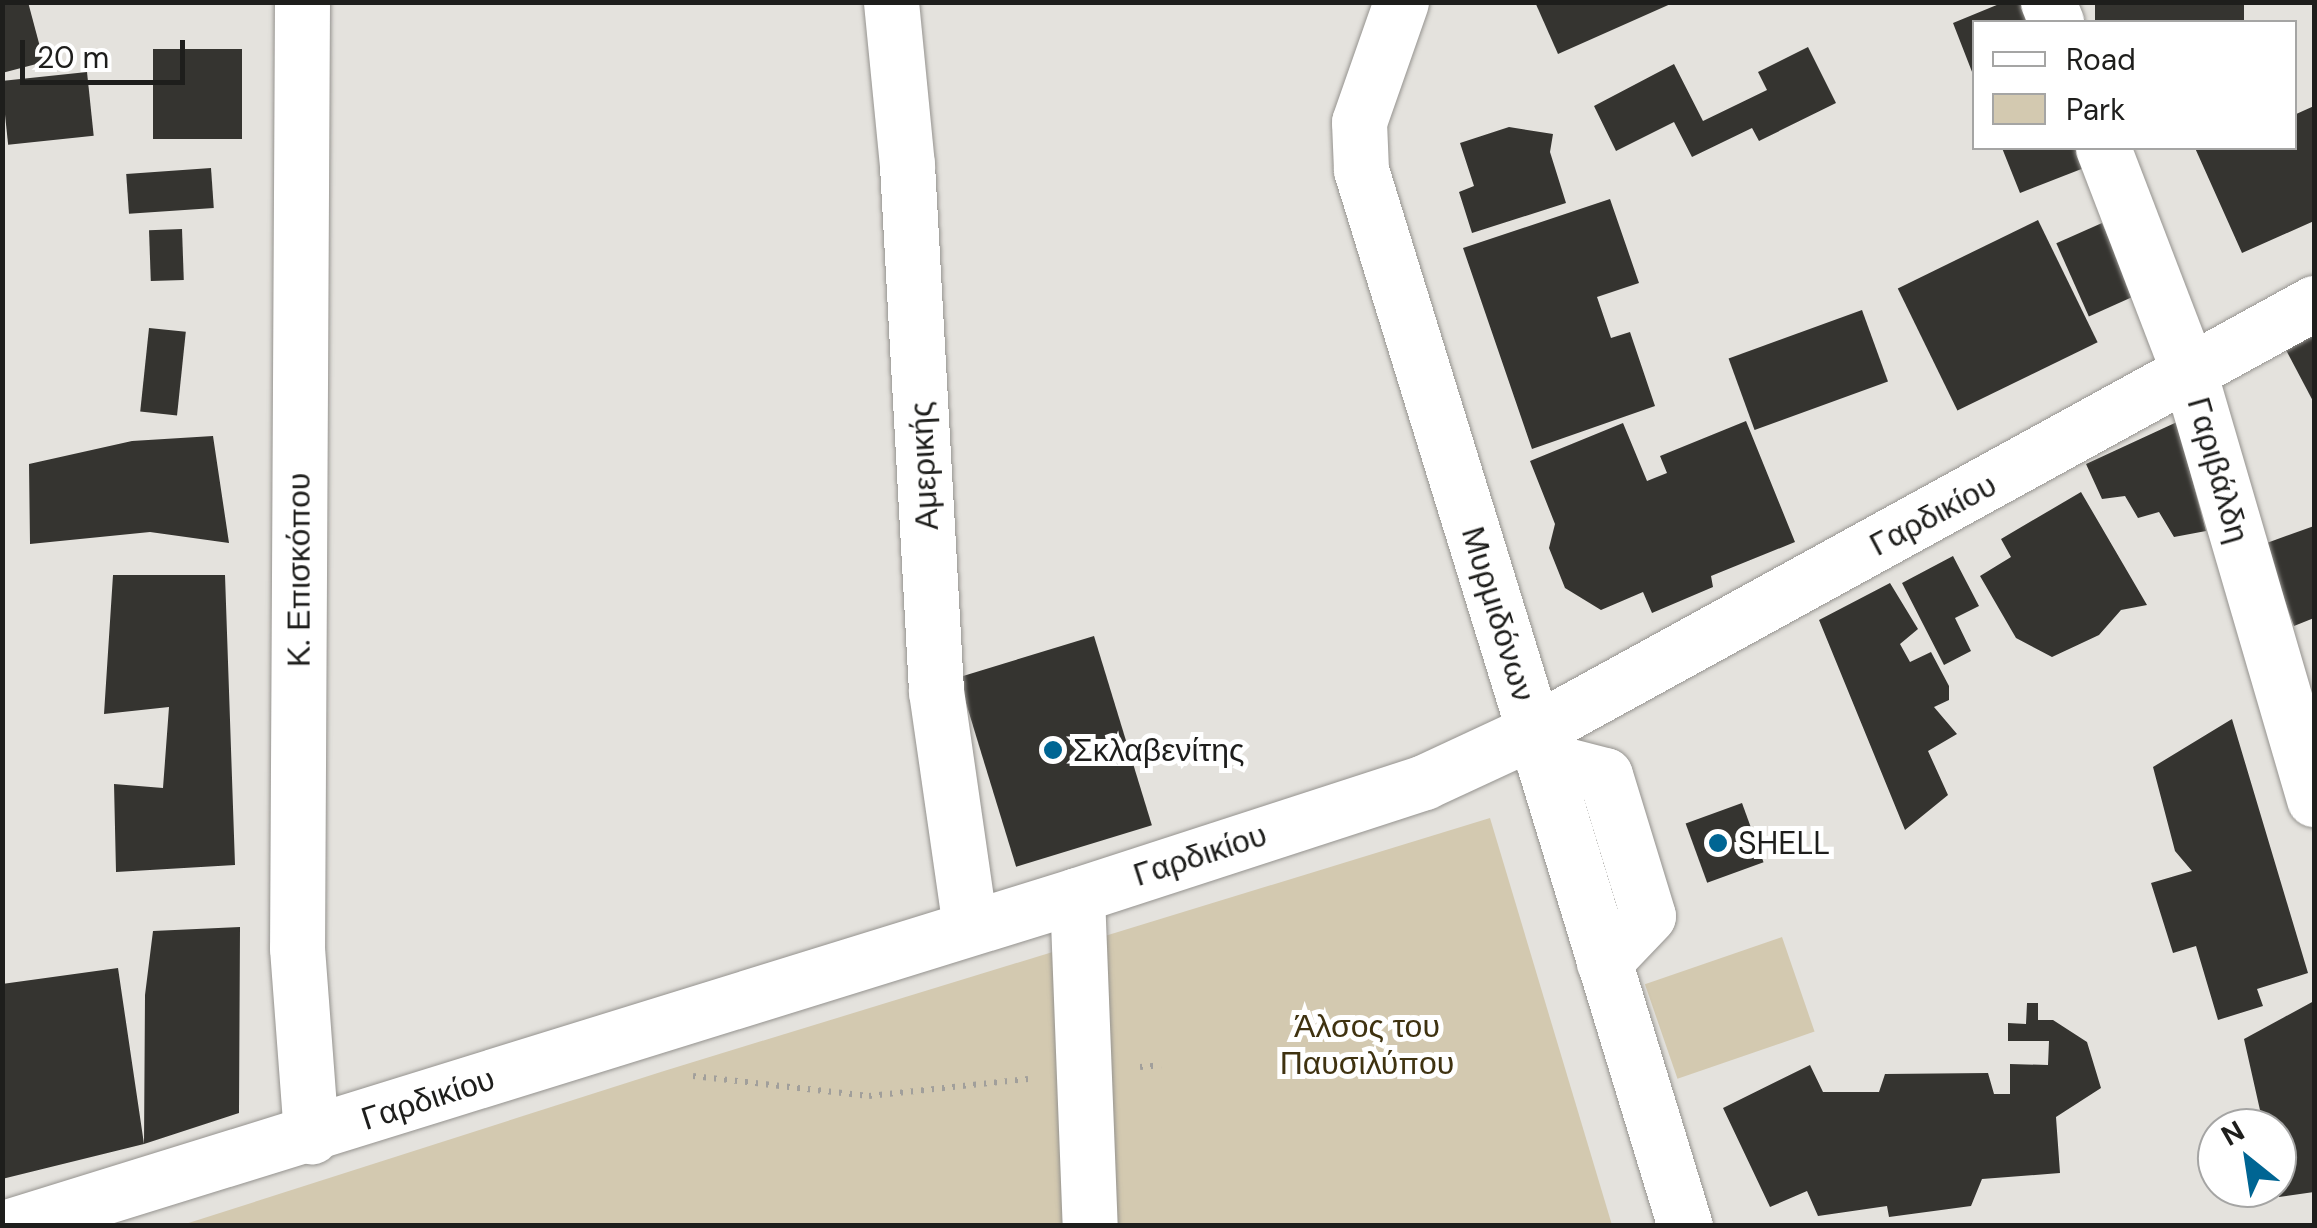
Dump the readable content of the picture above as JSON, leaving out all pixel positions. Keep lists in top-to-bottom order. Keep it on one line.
{"streets":{"street":["Αμερικής","Γαριβάλδη","Γαρδικίου","Κ. Επισκόπου","Μυρμιδόνων"]},"crossings":[["Αμερικής","Γαρδικίου"],["Γαριβάλδη","Γαρδικίου"],["Γαρδικίου","Κ. Επισκόπου"],["Γαρδικίου","Μυρμιδόνων"]],"parks":["Άλσος του Παυσιλύπου"],"places":["Σκλαβενίτης","SHELL"],"legend":["Road","Park"],"scale_bar":"20 m","north":"top left"}
